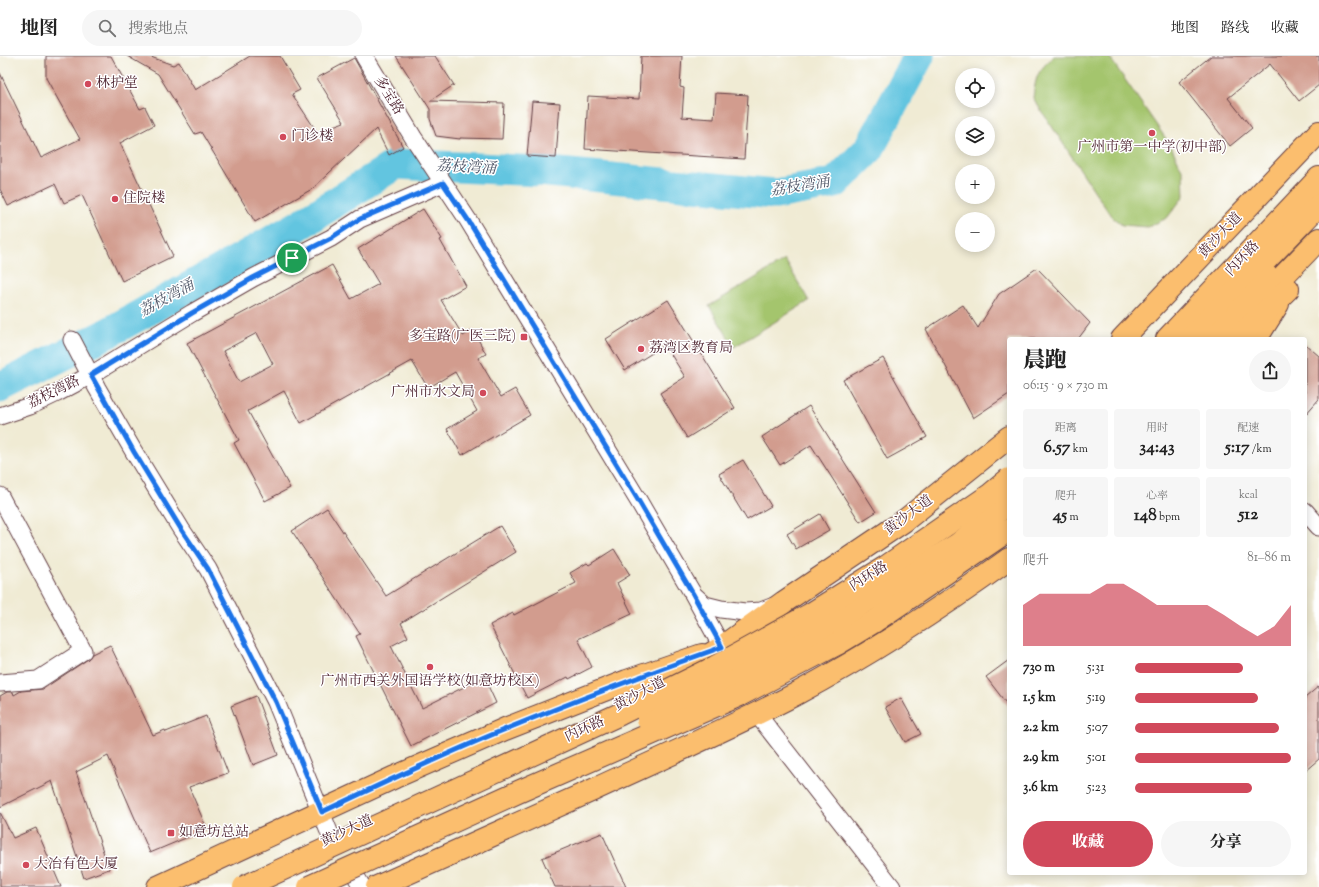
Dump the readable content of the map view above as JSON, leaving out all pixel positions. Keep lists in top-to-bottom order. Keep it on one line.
{"streets":{"main road":["黄沙大道","内环路"],"street":["多宝路","荔枝湾路"]},"crossings":[["多宝路","荔枝湾路"]],"water":["荔枝湾涌"],"places":{"other":["林护堂","广州市第一中学(初中部)","门诊楼","住院楼","荔湾区教育局","广州市水文局","广州市西关外国语学校(如意坊校区)","大冶有色大厦"],"transit":["多宝路(广医三院)","如意坊总站"]},"page":{"header":"地图","search":"搜索地点","nav":["地图","路线","收藏"],"map_buttons":["+","−"],"heading":["晨跑","06:15 · 9 × 730 m"],"stats":[["距离","6.57 km"],["用时","34:43"],["配速","5:17 /km"],["爬升","45 m"],["心率","148 bpm"],["kcal","512"]],"chart":["爬升","81–86 m"],"list":[{"name":"730 m","note":"5:31"},{"name":"1.5 km","note":"5:19"},{"name":"2.2 km","note":"5:07"},{"name":"2.9 km","note":"5:01"},{"name":"3.6 km","note":"5:23"}],"buttons":["收藏","分享"]}}
